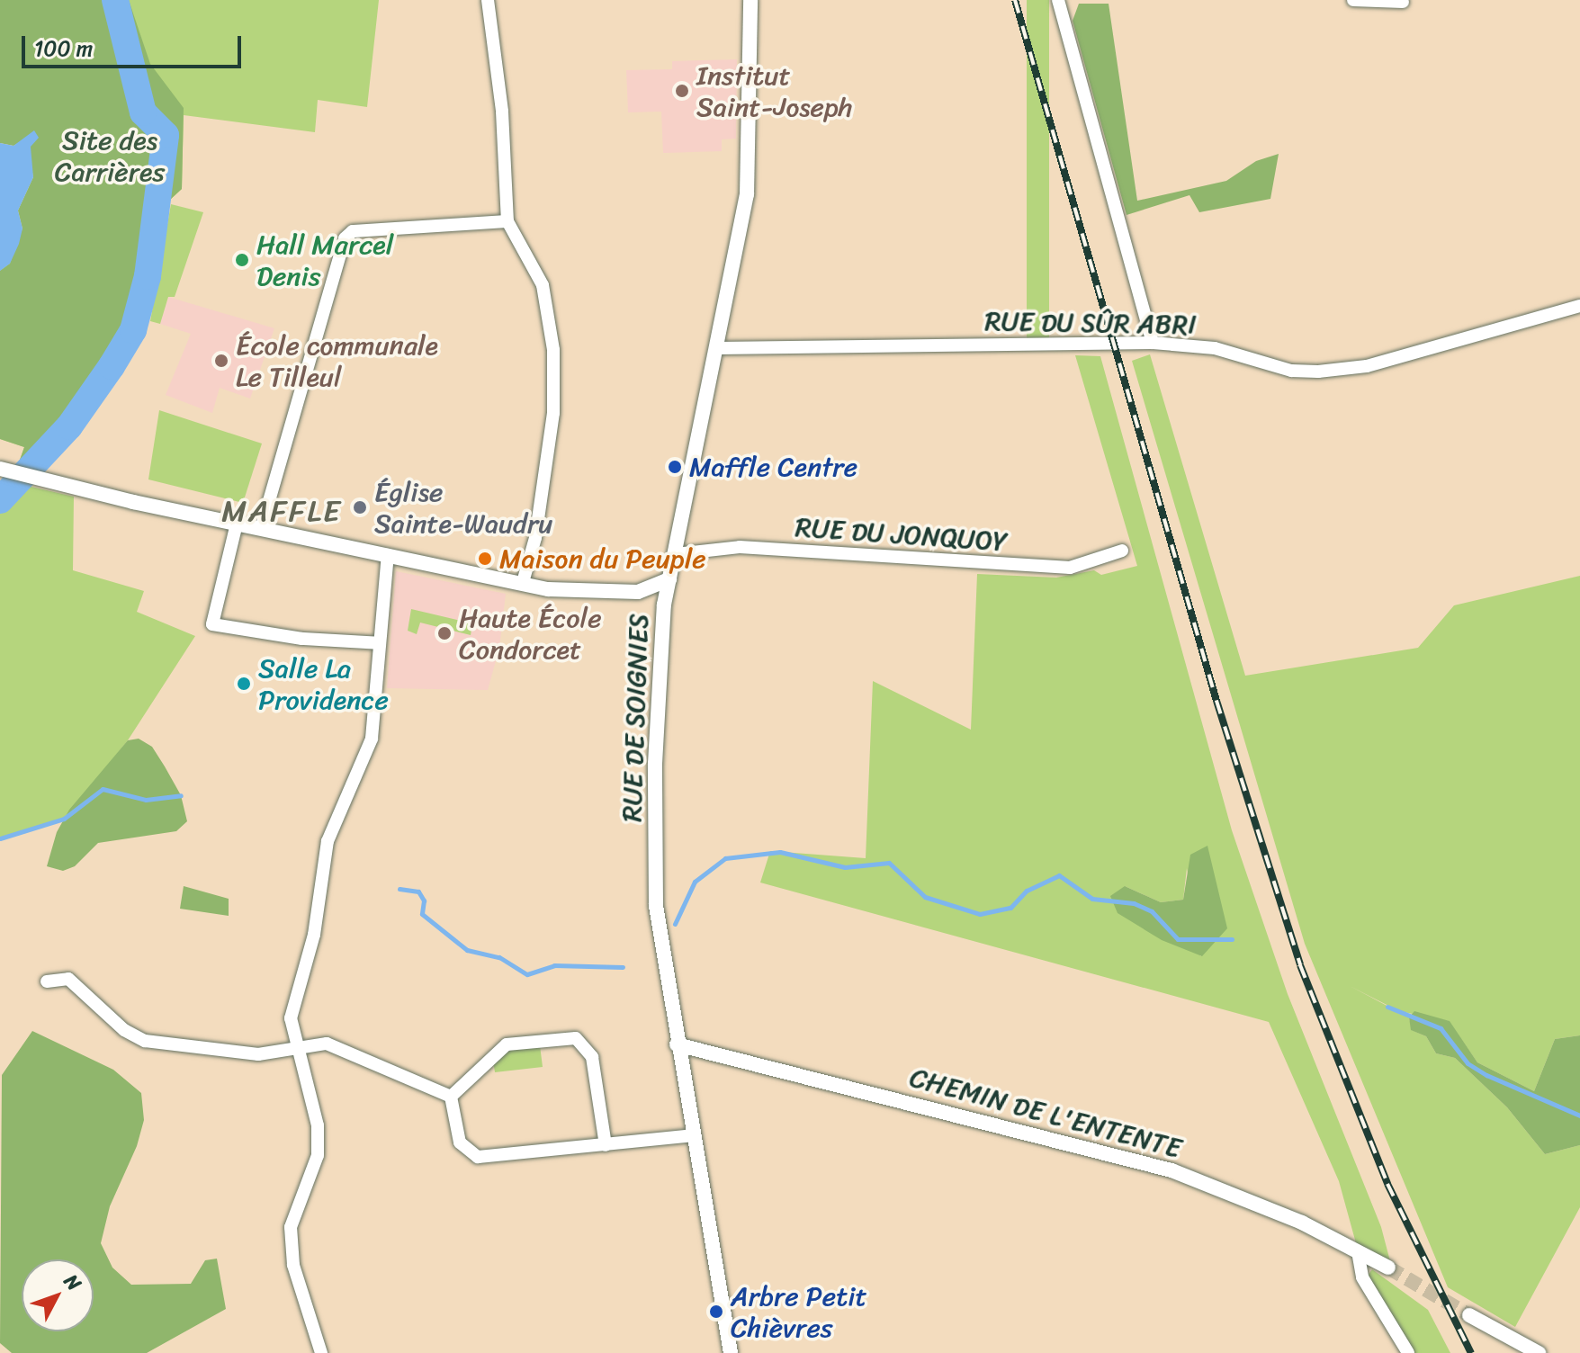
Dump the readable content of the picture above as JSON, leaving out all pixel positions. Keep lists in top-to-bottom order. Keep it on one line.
{"streets":{"street":["RUE DU SÛR ABRI","RUE DU JONQUOY","RUE DE SOIGNIES","CHEMIN DE L'ENTENTE"]},"crossings":[["RUE DU SÛR ABRI","RUE DE SOIGNIES"],["RUE DU JONQUOY","RUE DE SOIGNIES"],["RUE DE SOIGNIES","CHEMIN DE L'ENTENTE"]],"districts":["MAFFLE"],"parks":["Site des Carrières"],"places":["Institut Saint-Joseph","Hall Marcel Denis","École communale Le Tilleul","Maffle Centre","Église Sainte-Waudru","Maison du Peuple","Haute École Condorcet","Salle La Providence","Arbre Petit Chièvres"],"scale_bar":"100 m","north":"top right"}
